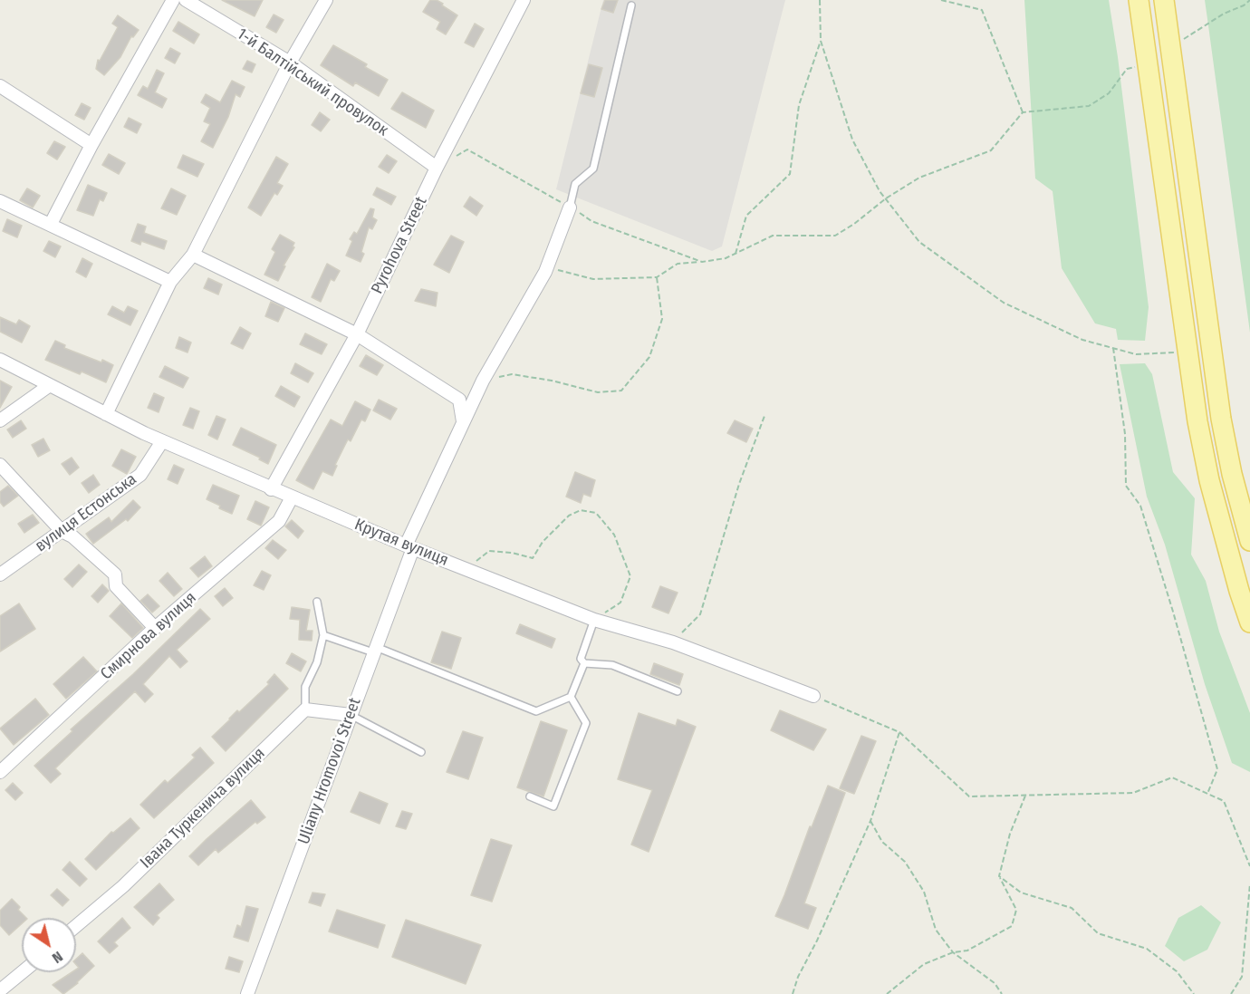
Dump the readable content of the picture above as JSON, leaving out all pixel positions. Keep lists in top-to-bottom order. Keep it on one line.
{"streets":{"street":["1-й Балтійський провулок","Pyrohova Street","вулиця Естонська","Крутая вулиця","Смирнова вулиця","Uliany Hromovoi Street","Івана Туркенича вулиця"]},"crossings":[["1-й Балтійський провулок","Pyrohova Street"],["Pyrohova Street","Крутая вулиця"],["вулиця Естонська","Крутая вулиця"],["Крутая вулиця","Смирнова вулиця"],["Крутая вулиця","Uliany Hromovoi Street"]],"north":"bottom right"}
